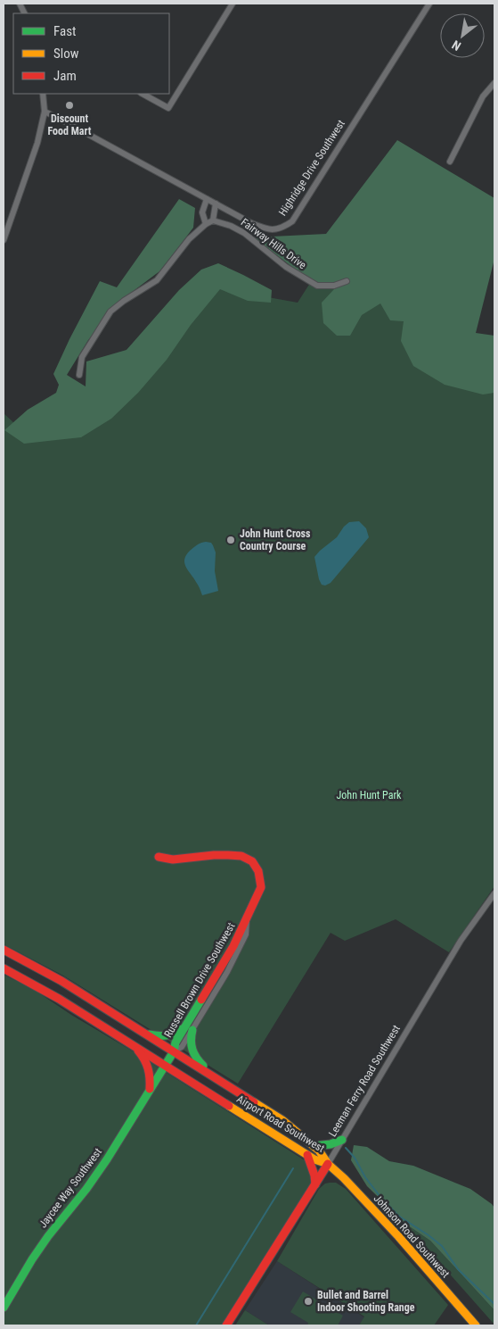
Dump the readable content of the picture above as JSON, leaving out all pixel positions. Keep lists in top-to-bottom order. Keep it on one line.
{"streets":{"street":["Highridge Drive Southwest","Fairway Hills Drive","Russell Brown Drive Southwest","Leeman Ferry Road Southwest","Airport Road Southwest","Jaycee Way Southwest","Johnson Road Southwest"]},"crossings":[["Russell Brown Drive Southwest","Airport Road Southwest"],["Russell Brown Drive Southwest","Jaycee Way Southwest"],["Leeman Ferry Road Southwest","Airport Road Southwest"],["Leeman Ferry Road Southwest","Johnson Road Southwest"],["Airport Road Southwest","Jaycee Way Southwest"],["Airport Road Southwest","Johnson Road Southwest"]],"parks":["John Hunt Park"],"places":["Discount Food Mart","John Hunt Cross Country Course","Bullet and Barrel Indoor Shooting Range"],"legend":["Fast","Slow","Jam"],"north":"bottom left"}
